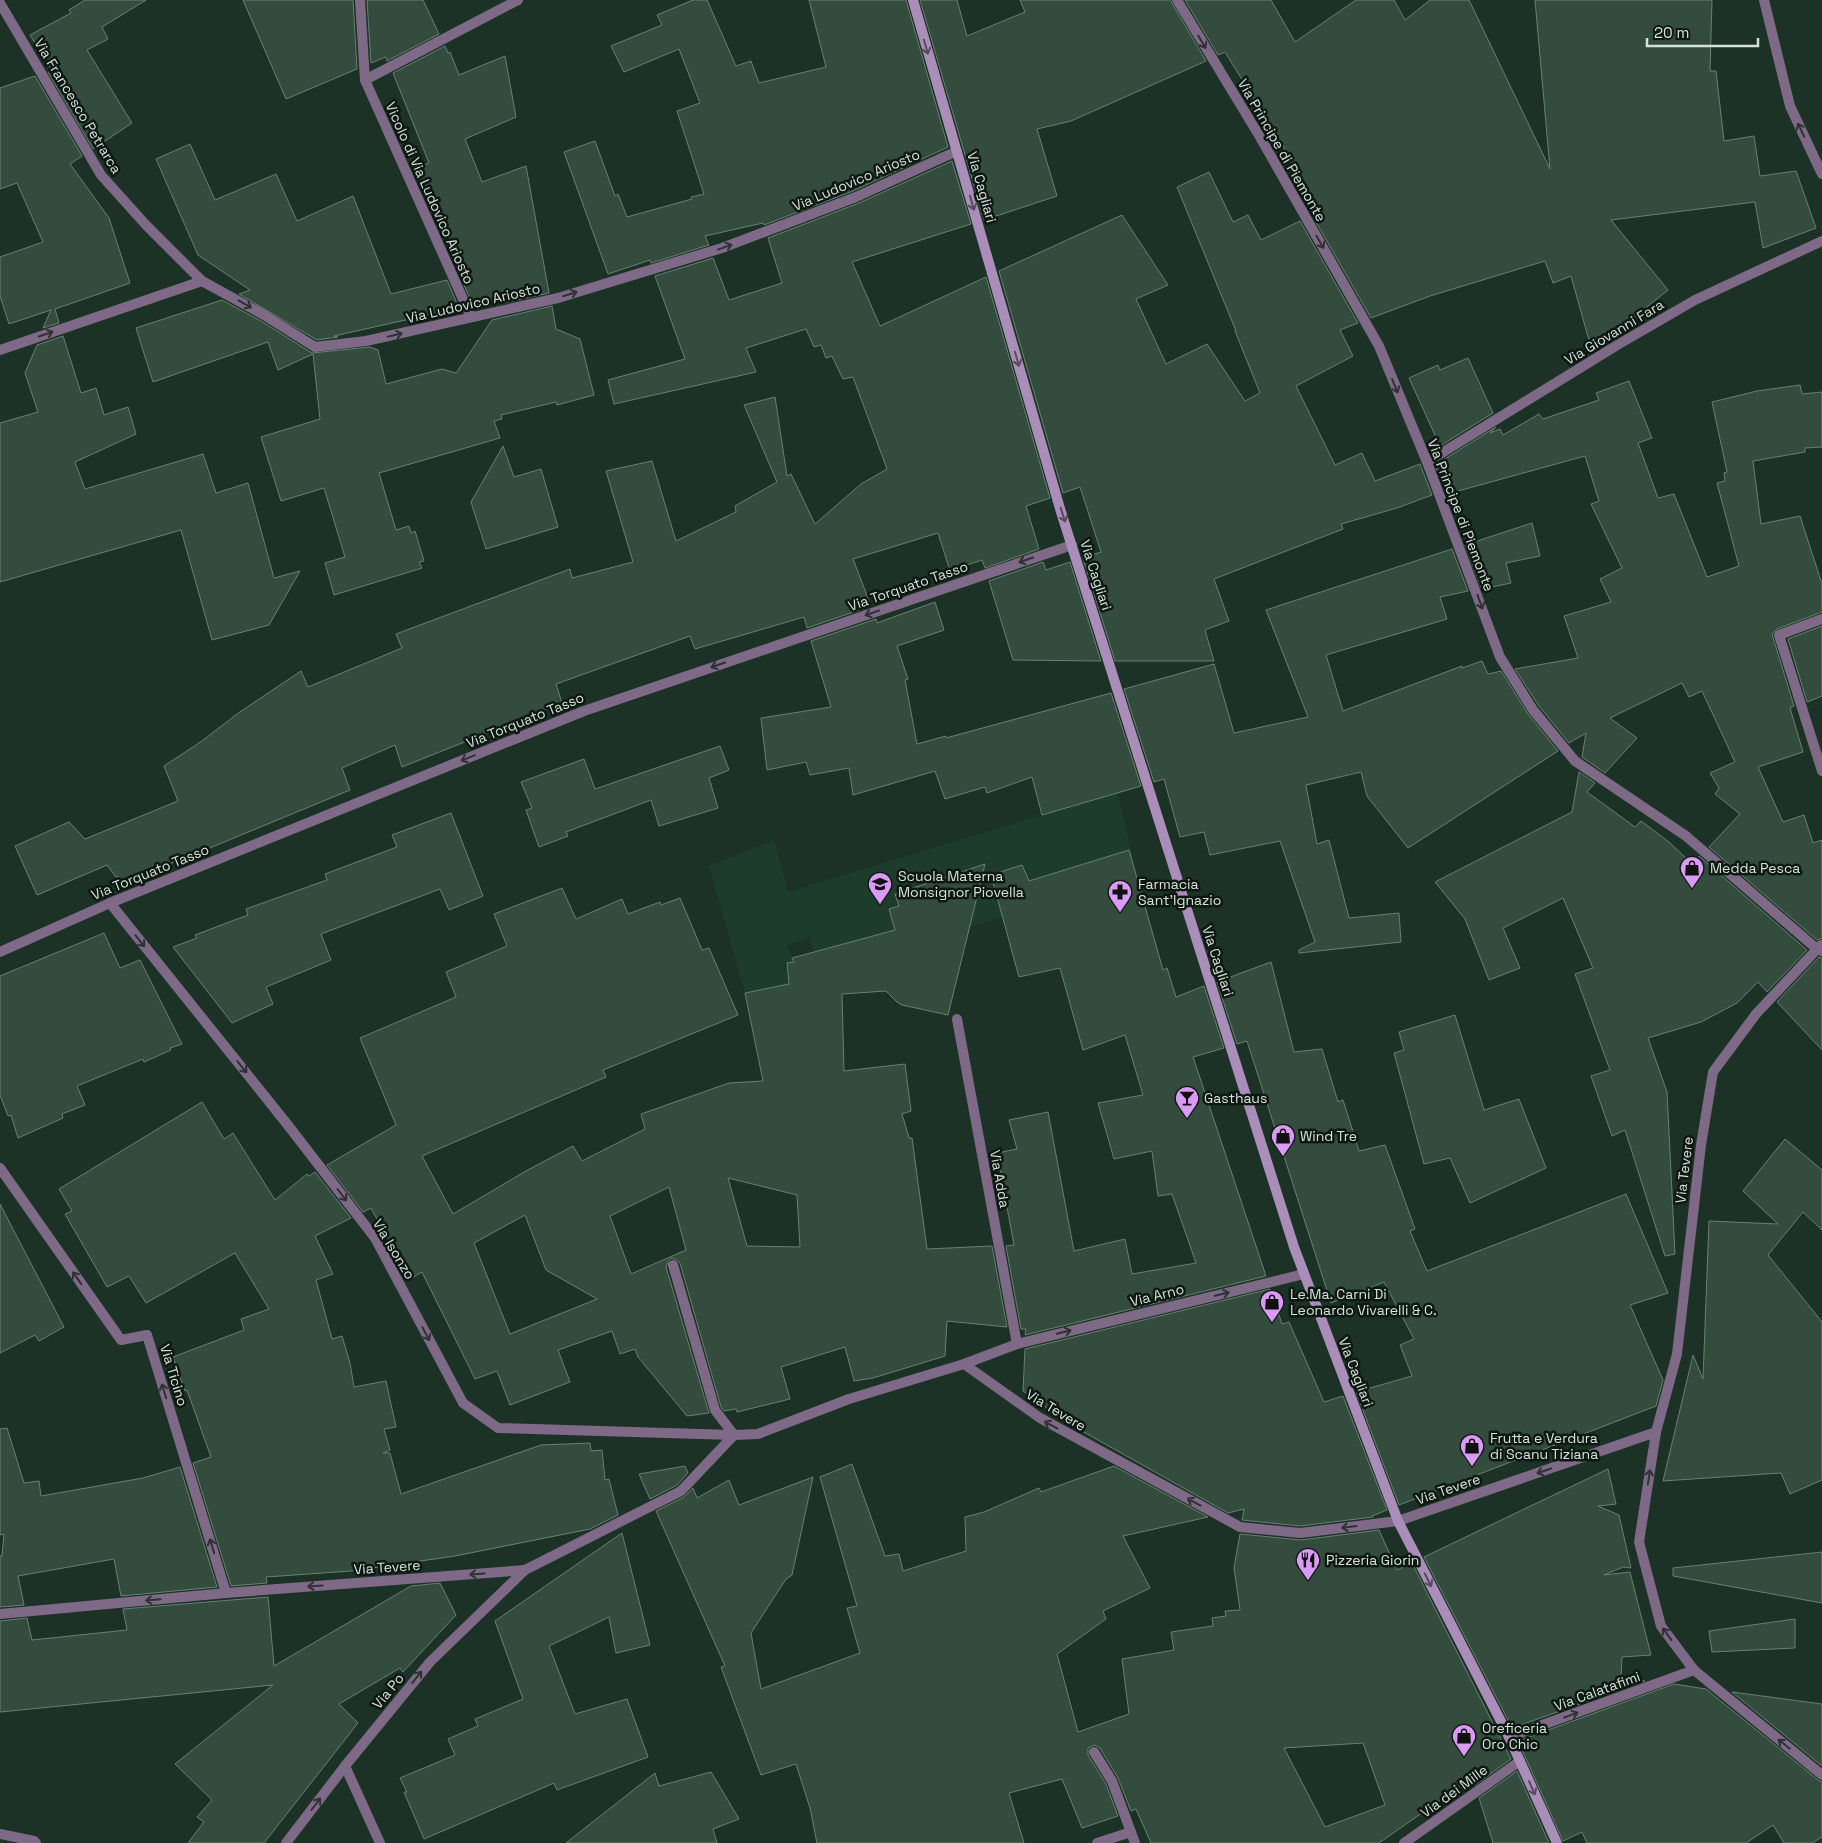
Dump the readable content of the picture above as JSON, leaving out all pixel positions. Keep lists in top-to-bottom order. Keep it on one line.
{"streets":{"main road":["Via Cagliari"],"street":["Via Francesco Petrarca","Via Principe di Piemonte","Via Ludovico Ariosto","Vicolo di Via Ludovico Ariosto","Via Giovanni Fara","Via Torquato Tasso","Via Tevere","Via Adda","Via Isonzo","Via Arno","Via Ticino","Via Po","Via Calatafimi","Via dei Mille"]},"crossings":[["Via Francesco Petrarca","Via Ludovico Ariosto"],["Via Principe di Piemonte","Via Giovanni Fara"],["Via Principe di Piemonte","Via Tevere"],["Via Ludovico Ariosto","Via Cagliari"],["Via Ludovico Ariosto","Vicolo di Via Ludovico Ariosto"],["Via Cagliari","Via Torquato Tasso"],["Via Cagliari","Via Tevere"],["Via Cagliari","Via Arno"],["Via Cagliari","Via Calatafimi"],["Via Cagliari","Via dei Mille"],["Via Torquato Tasso","Via Isonzo"],["Via Tevere","Via Isonzo"],["Via Tevere","Via Ticino"],["Via Tevere","Via Po"],["Via Adda","Via Arno"]],"one_way":["Via Principe di Piemonte","Via Ludovico Ariosto","Via Cagliari","Via Torquato Tasso","Via Tevere","Via Isonzo","Via Arno","Via Ticino","Via Po","Via Calatafimi"],"places":{"shop":["Medda Pesca","Wind Tre","Le.Ma. Carni Di Leonardo Vivarelli & C.","Frutta e Verdura di Scanu Tiziana","Oreficeria Oro Chic"],"school or university":["Scuola Materna Monsignor Piovella"],"pharmacy":["Farmacia Sant'Ignazio"],"bar":["Gasthaus"],"restaurant":["Pizzeria Giorin"]},"scale_bar":"20 m"}
